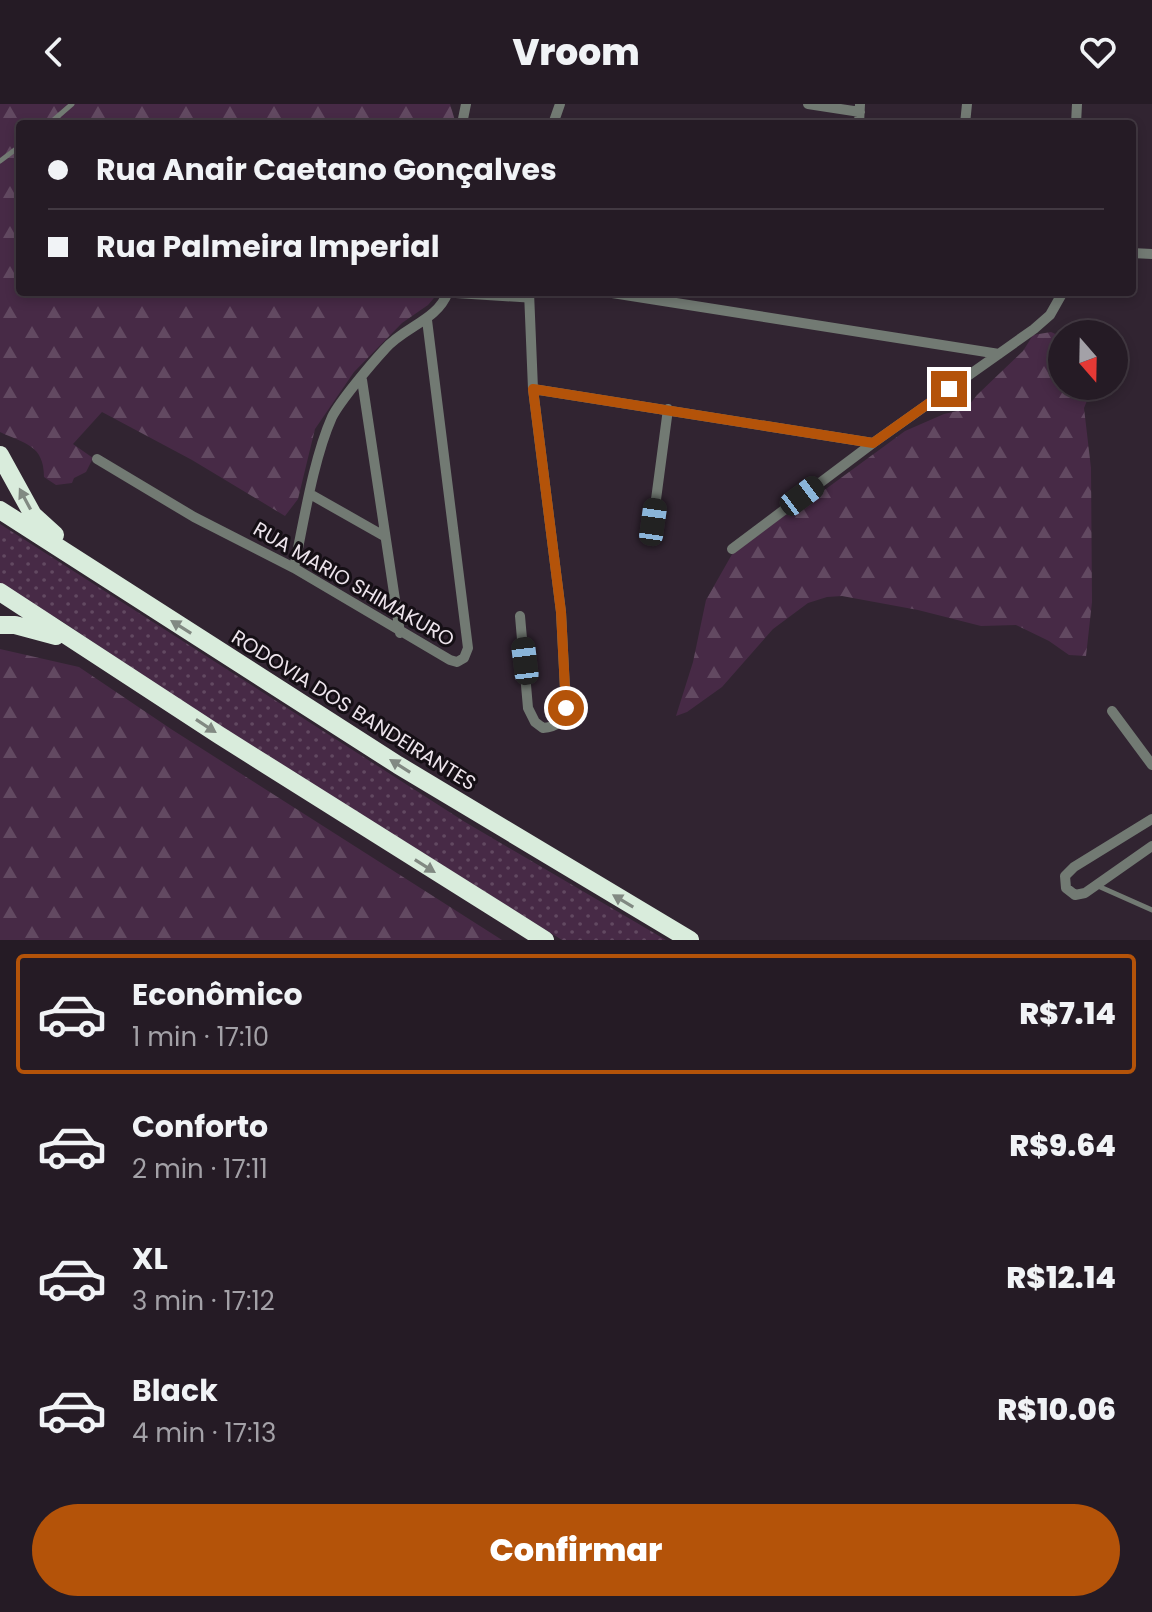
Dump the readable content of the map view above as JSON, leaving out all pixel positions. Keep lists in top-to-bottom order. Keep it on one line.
{"streets":{"highway":["RODOVIA DOS BANDEIRANTES"],"street":["RUA MARIO SHIMAKURO"]},"north":"bottom","page":{"header":"Vroom","banner":["Rua Anair Caetano Gonçalves","Rua Palmeira Imperial"],"list":[{"name":"Econômico","note":"1 min · 17:10","value":"R$7.14"},{"name":"Conforto","note":"2 min · 17:11","value":"R$9.64"},{"name":"XL","note":"3 min · 17:12","value":"R$12.14"},{"name":"Black","note":"4 min · 17:13","value":"R$10.06"}],"buttons":"Confirmar"}}
